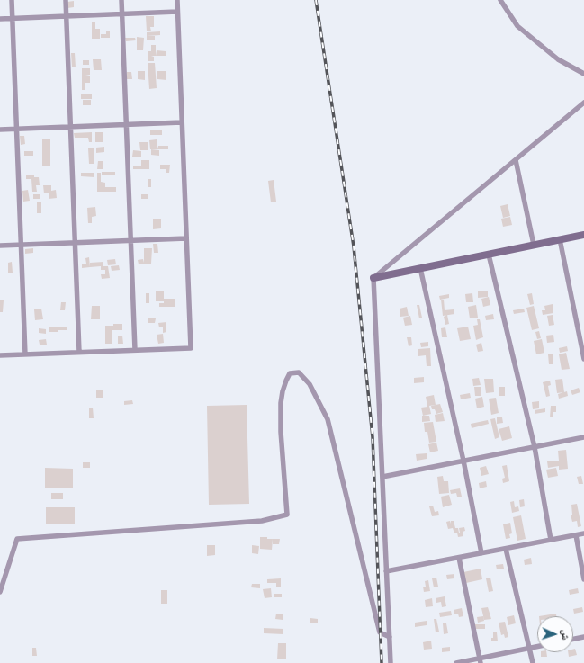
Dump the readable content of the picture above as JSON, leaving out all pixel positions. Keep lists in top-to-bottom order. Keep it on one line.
{"north":"right"}
